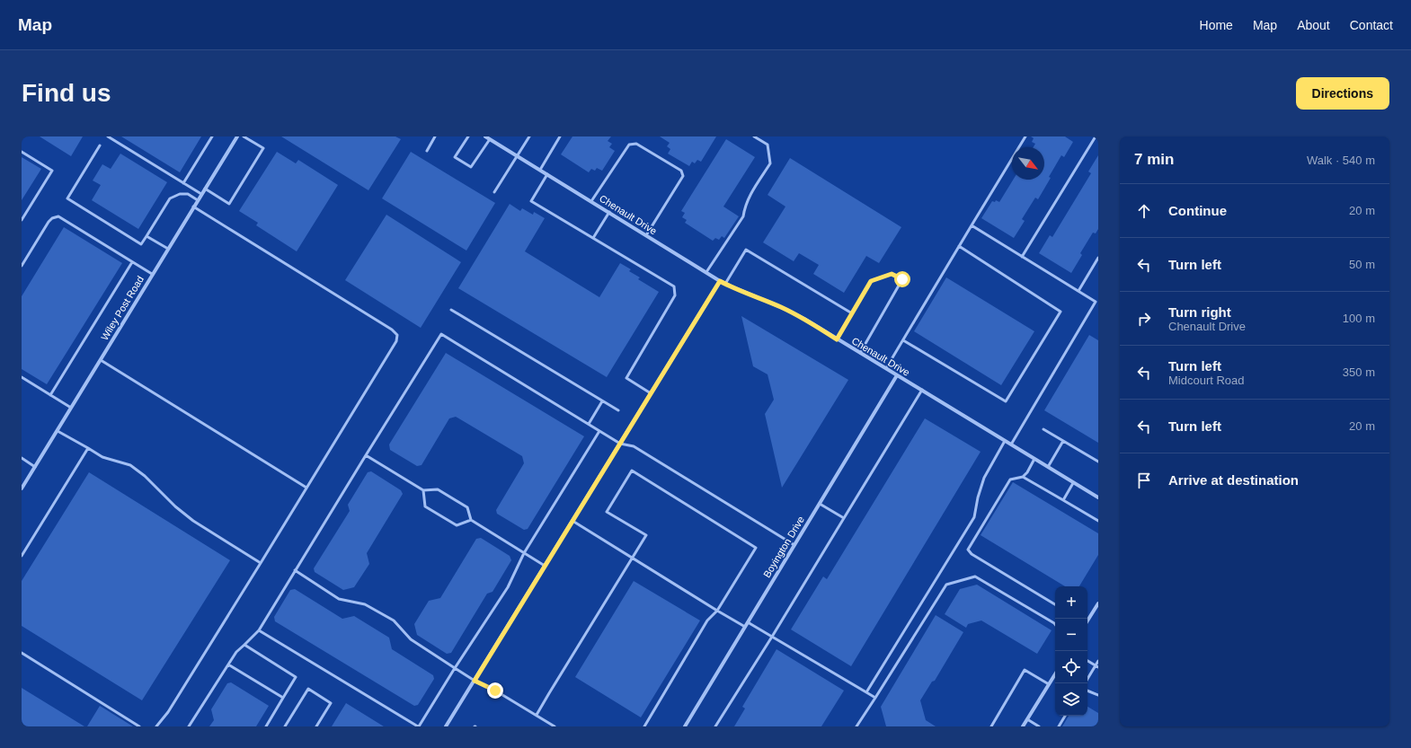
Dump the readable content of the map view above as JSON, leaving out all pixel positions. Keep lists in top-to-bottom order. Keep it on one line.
{"streets":{"street":["Chenault Drive","Wiley Post Road","Boyington Drive"]},"crossings":[["Chenault Drive","Boyington Drive"]],"north":"bottom right","page":{"header":"Map","nav":["Home","Map","About","Contact"],"buttons":"Directions","title":"Find us","heading":["7 min","Walk · 540 m"],"list":[["Continue","20 m"],["Turn left","50 m"],["Turn right","Chenault Drive","100 m"],["Turn left","Midcourt Road","350 m"],["Turn left","20 m"],"Arrive at destination"],"map_buttons":["+","−"]}}
